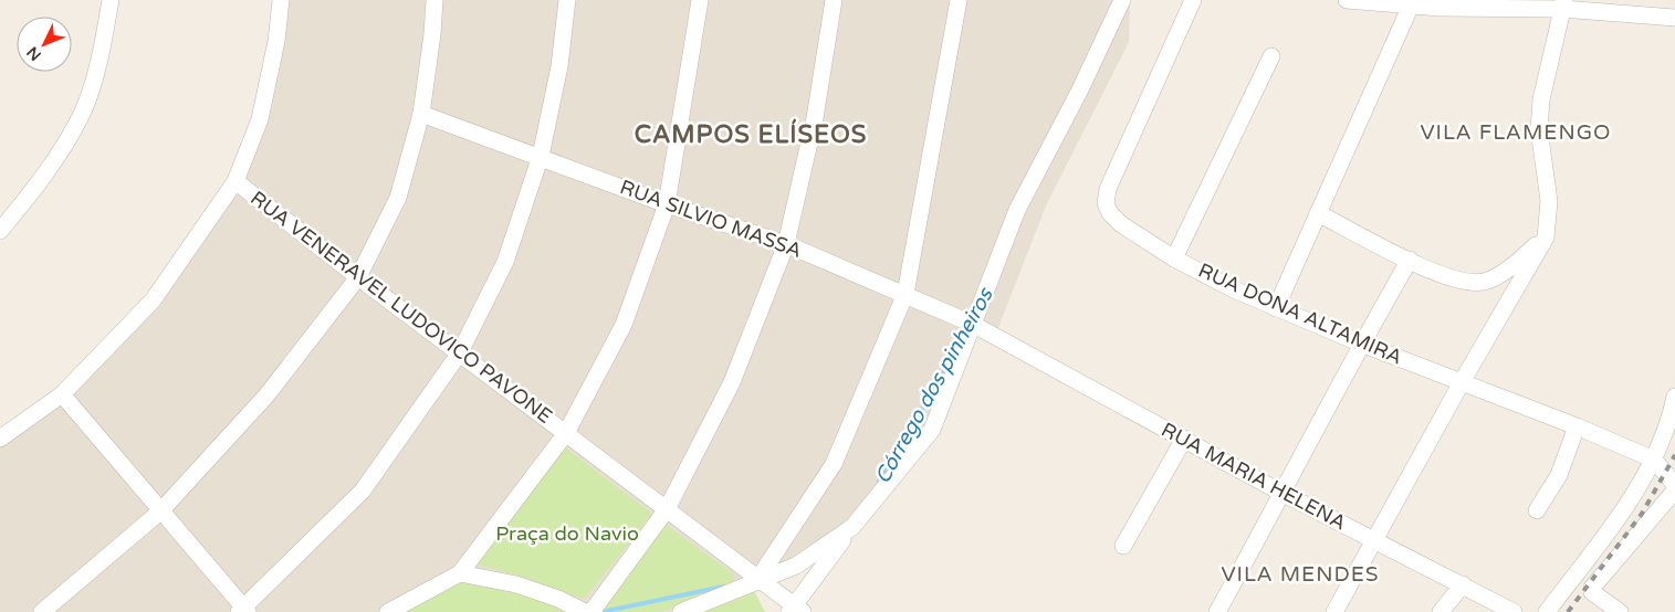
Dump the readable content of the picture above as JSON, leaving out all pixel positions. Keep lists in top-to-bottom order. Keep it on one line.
{"streets":{"street":["RUA SILVIO MASSA","RUA VENERAVEL LUDOVICO PAVONE","RUA DONA ALTAMIRA","RUA MARIA HELENA"]},"crossings":[["RUA SILVIO MASSA","RUA MARIA HELENA"]],"districts":["VILA FLAMENGO","CAMPOS ELÍSEOS","VILA MENDES"],"water":["Córrego dos pinheiros"],"parks":["Praça do Navio"],"north":"bottom left"}
